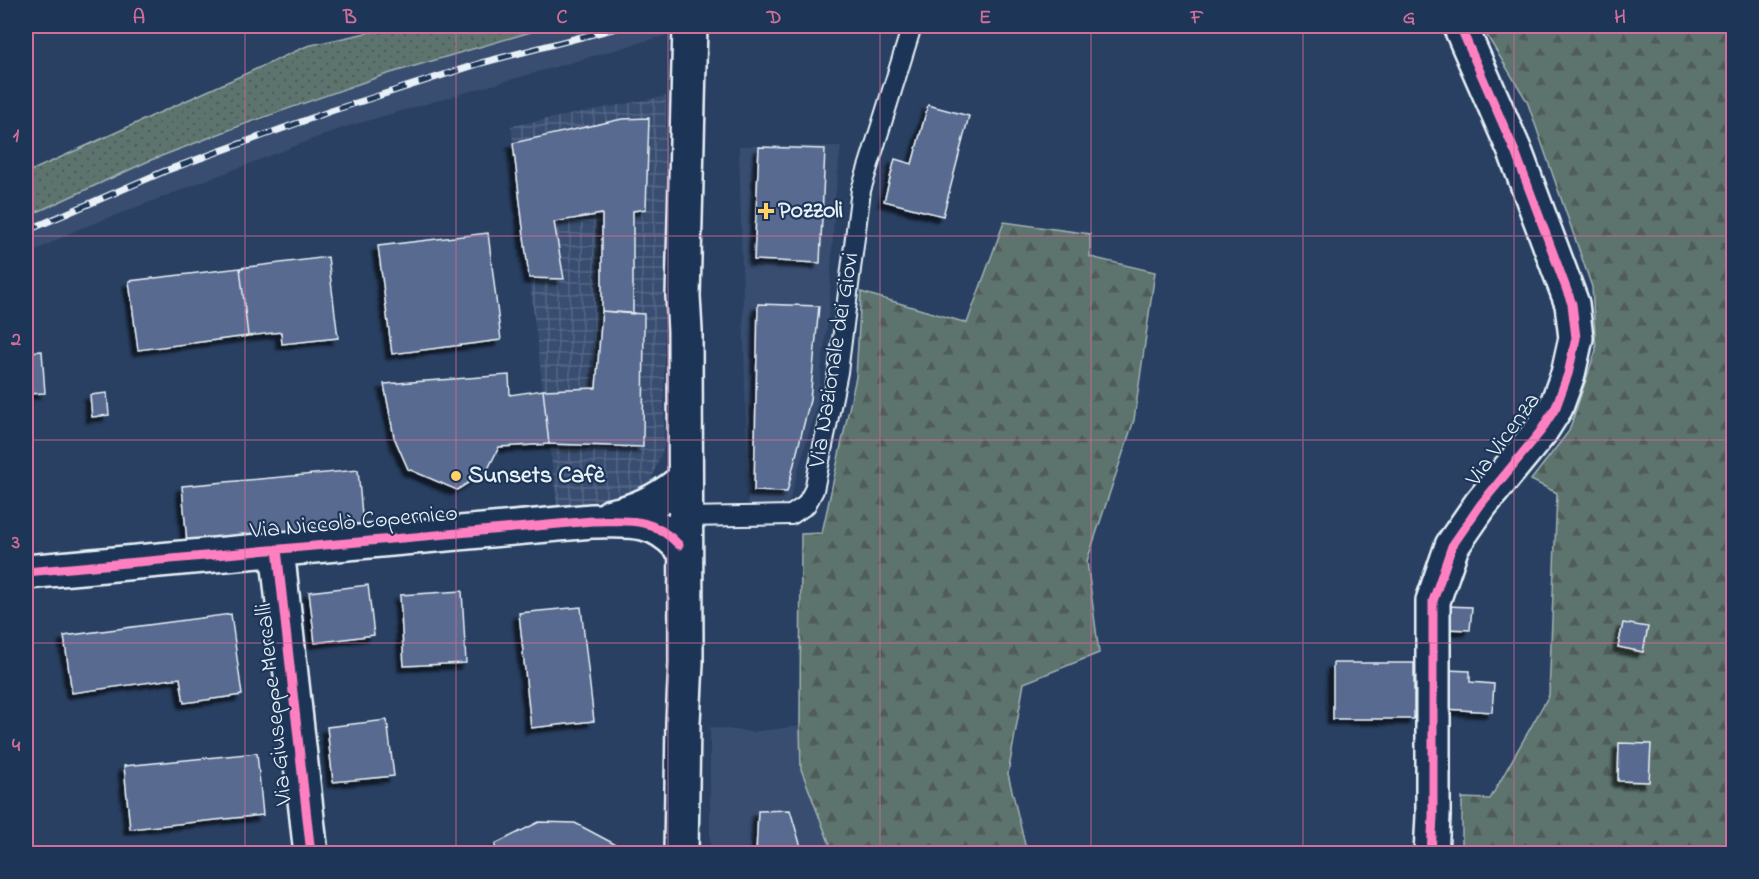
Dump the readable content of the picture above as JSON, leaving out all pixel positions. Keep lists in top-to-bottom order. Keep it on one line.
{"streets":{"street":["Via Vicenza","Via Niccolò Copernico","Via Giuseppe Mercalli"],"lane":["Via Nazionale dei Giovi"]},"crossings":[["Via Nazionale dei Giovi","Via Niccolò Copernico"],["Via Niccolò Copernico","Via Giuseppe Mercalli"]],"places":{"health":["Pozzoli"],"other":["Sunsets Cafè"]},"grid":{"columns":["A","B","C","D","E","F","G","H"],"rows":["1","2","3","4"]}}
